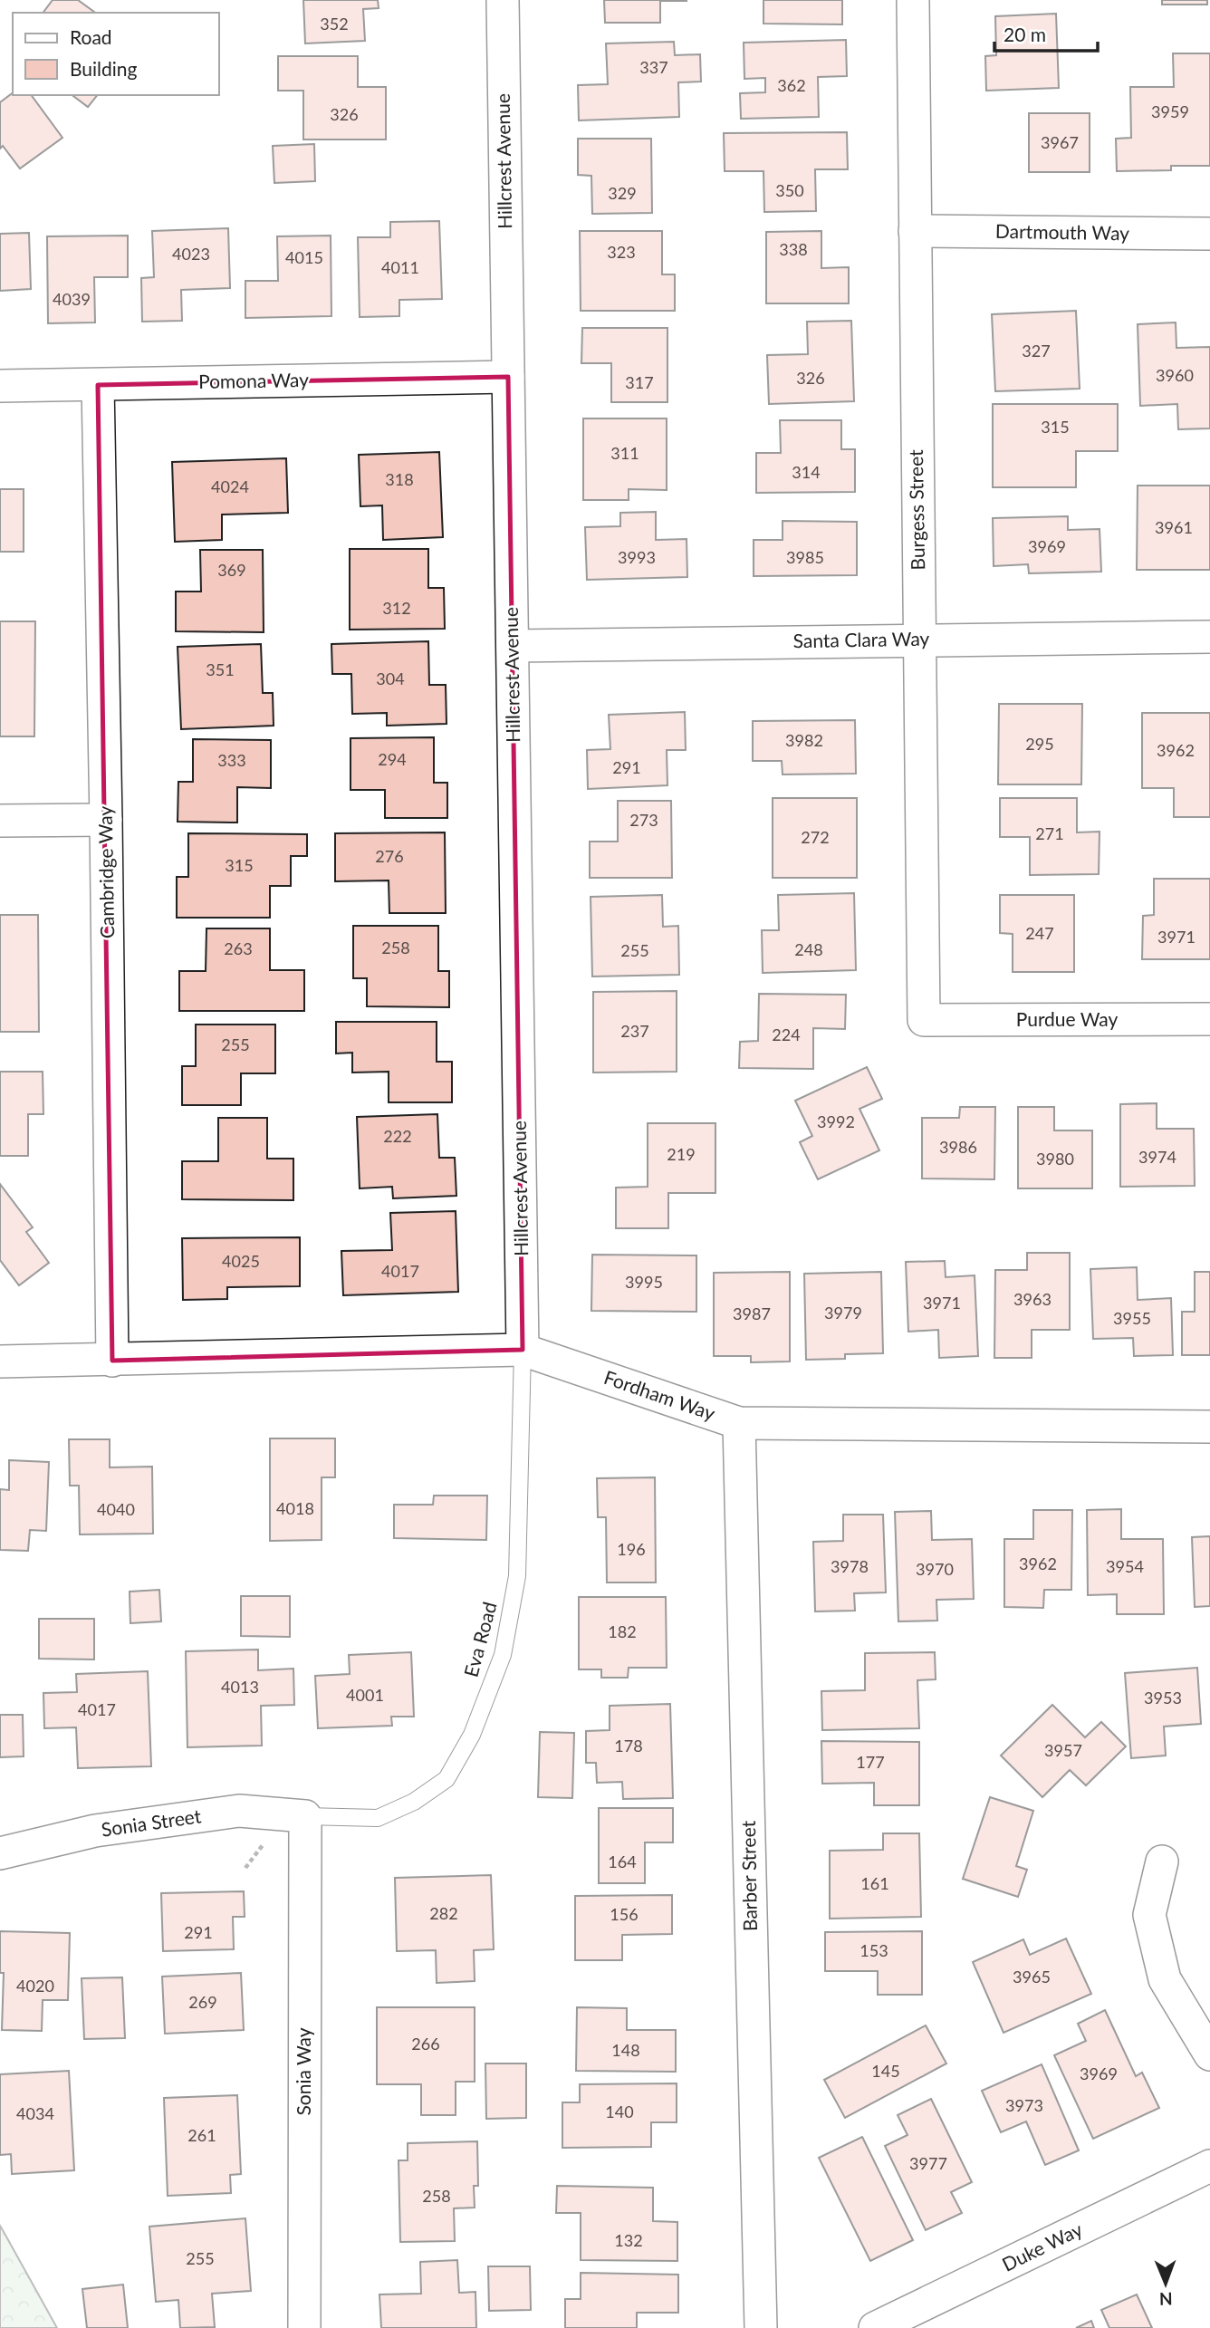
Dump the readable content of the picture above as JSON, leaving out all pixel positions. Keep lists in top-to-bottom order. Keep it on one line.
{"streets":{"street":["Hillcrest Avenue","Dartmouth Way","Pomona Way","Burgess Street","Santa Clara Way","Cambridge Way","Purdue Way","Fordham Way","Sonia Street","Barber Street","Sonia Way","Duke Way"],"lane":["Eva Road"]},"crossings":[["Hillcrest Avenue","Pomona Way"],["Hillcrest Avenue","Santa Clara Way"],["Hillcrest Avenue","Fordham Way"],["Hillcrest Avenue","Eva Road"],["Dartmouth Way","Burgess Street"],["Pomona Way","Cambridge Way"],["Burgess Street","Santa Clara Way"],["Burgess Street","Purdue Way"],["Cambridge Way","Fordham Way"],["Fordham Way","Eva Road"],["Fordham Way","Barber Street"],["Eva Road","Sonia Street"],["Eva Road","Sonia Way"],["Sonia Street","Sonia Way"]],"house_numbers":["352","337","362","3959","326","3967","350","329","338","323","4023","4015","4011","4039","327","3960","326","317","315","311","314","318","4024","3961","3969","3993","3985","369","312","351","304","3982","295","3962","294","333","291","273","271","272","276","315","247","3971","258","263","248","255","237","224","255","3992","222","3986","219","3974","3980","4025","4017","3995","3963","3971","3979","3987","3955","4018","4040","196","3962","3978","3954","3970","182","4013","4001","3953","4017","178","3957","177","164","161","282","156","291","153","3965","4020","269","266","148","145","3969","3973","140","4034","261","3977","258","132","255"],"legend":["Road","Building"],"scale_bar":"20 m","north":"bottom"}
